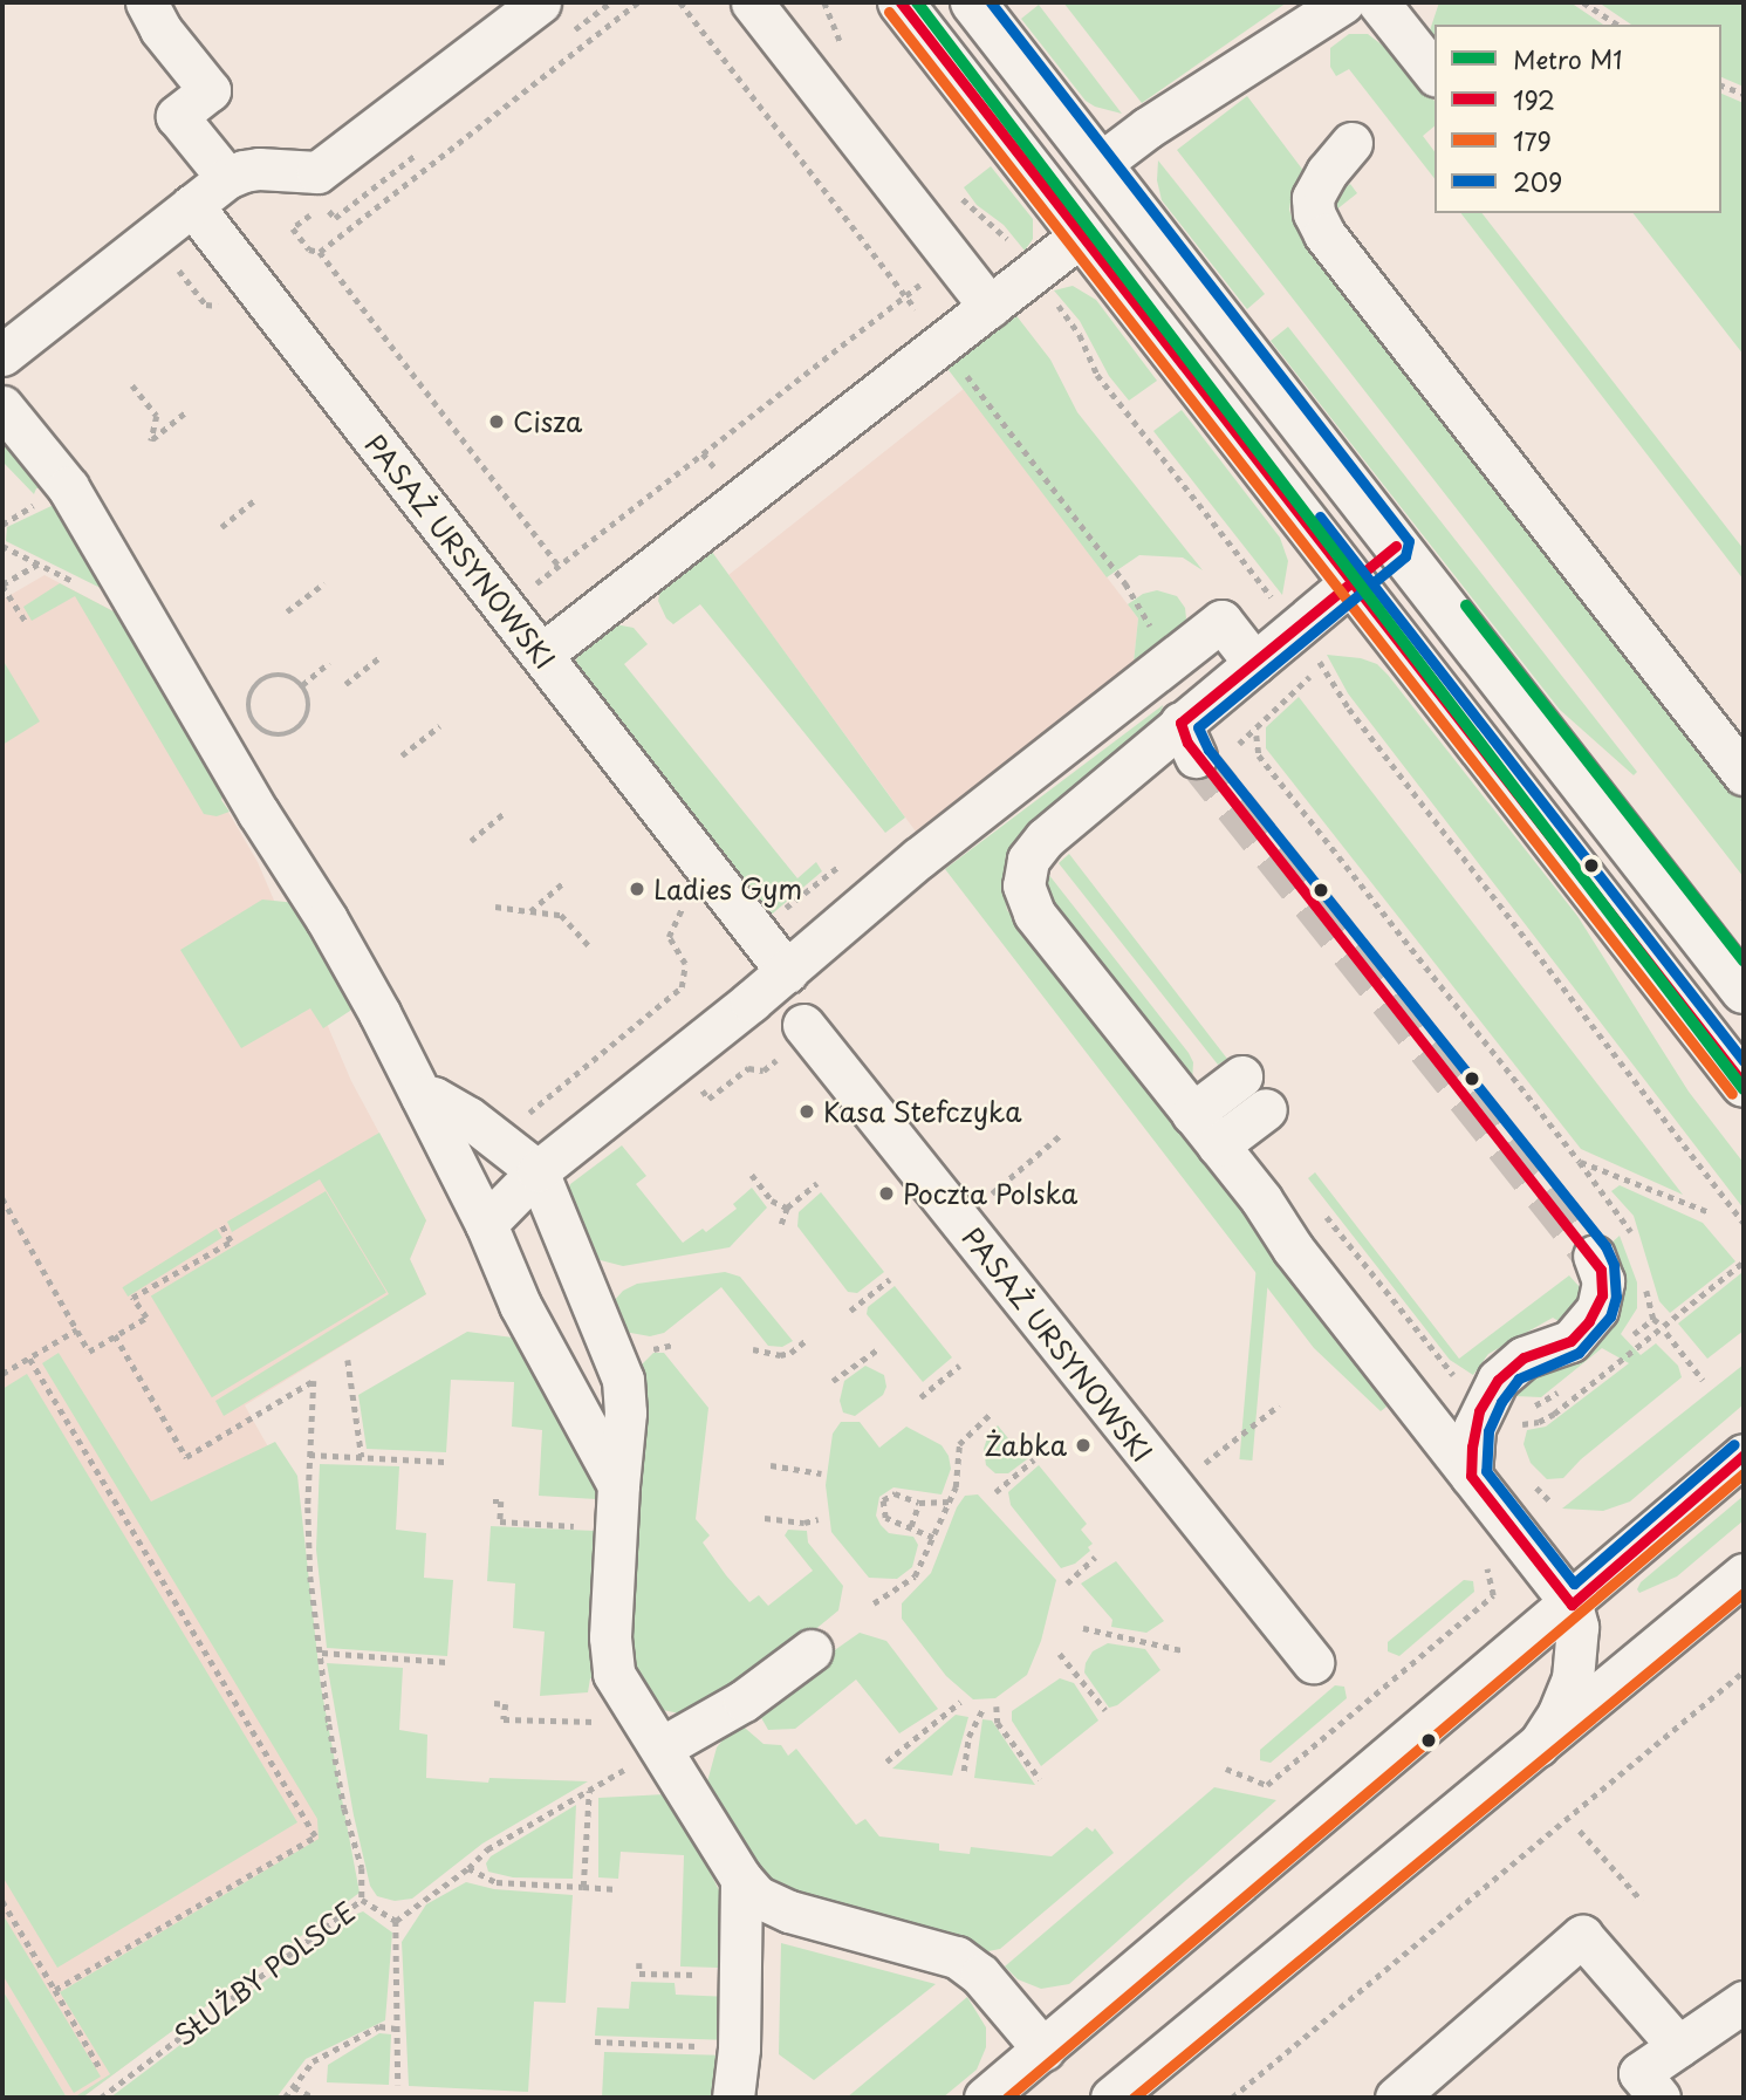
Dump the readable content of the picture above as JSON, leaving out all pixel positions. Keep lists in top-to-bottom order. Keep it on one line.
{"streets":{"street":["PASAŻ URSYNOWSKI"],"path":["SŁUŻBY POLSCE"]},"places":["Cisza","Ladies Gym","Kasa Stefczyka","Poczta Polska","Żabka"],"lines":["metro line M1","transit line 192","transit line 209","transit line 179"],"legend":["Metro M1","192","179","209"]}
